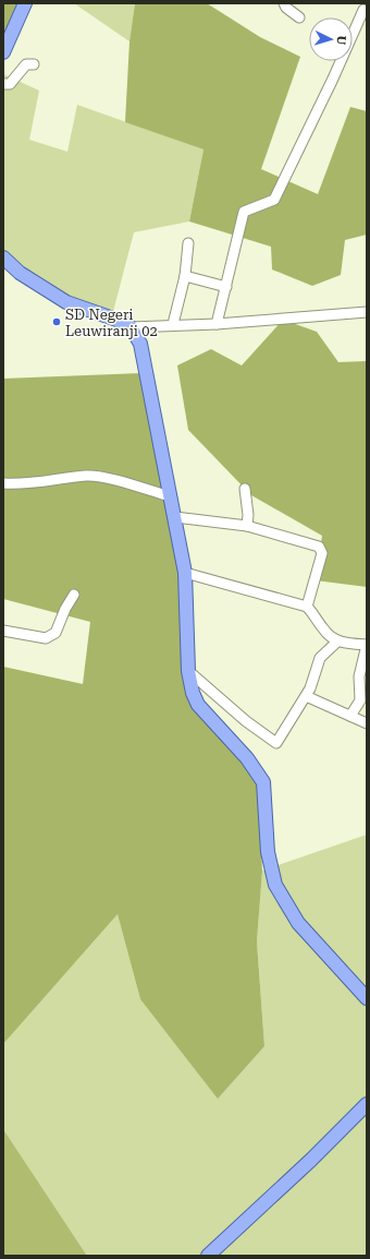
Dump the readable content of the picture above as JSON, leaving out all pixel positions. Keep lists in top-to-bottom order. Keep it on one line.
{"places":["SD Negeri Leuwiranji 02"],"north":"right"}
